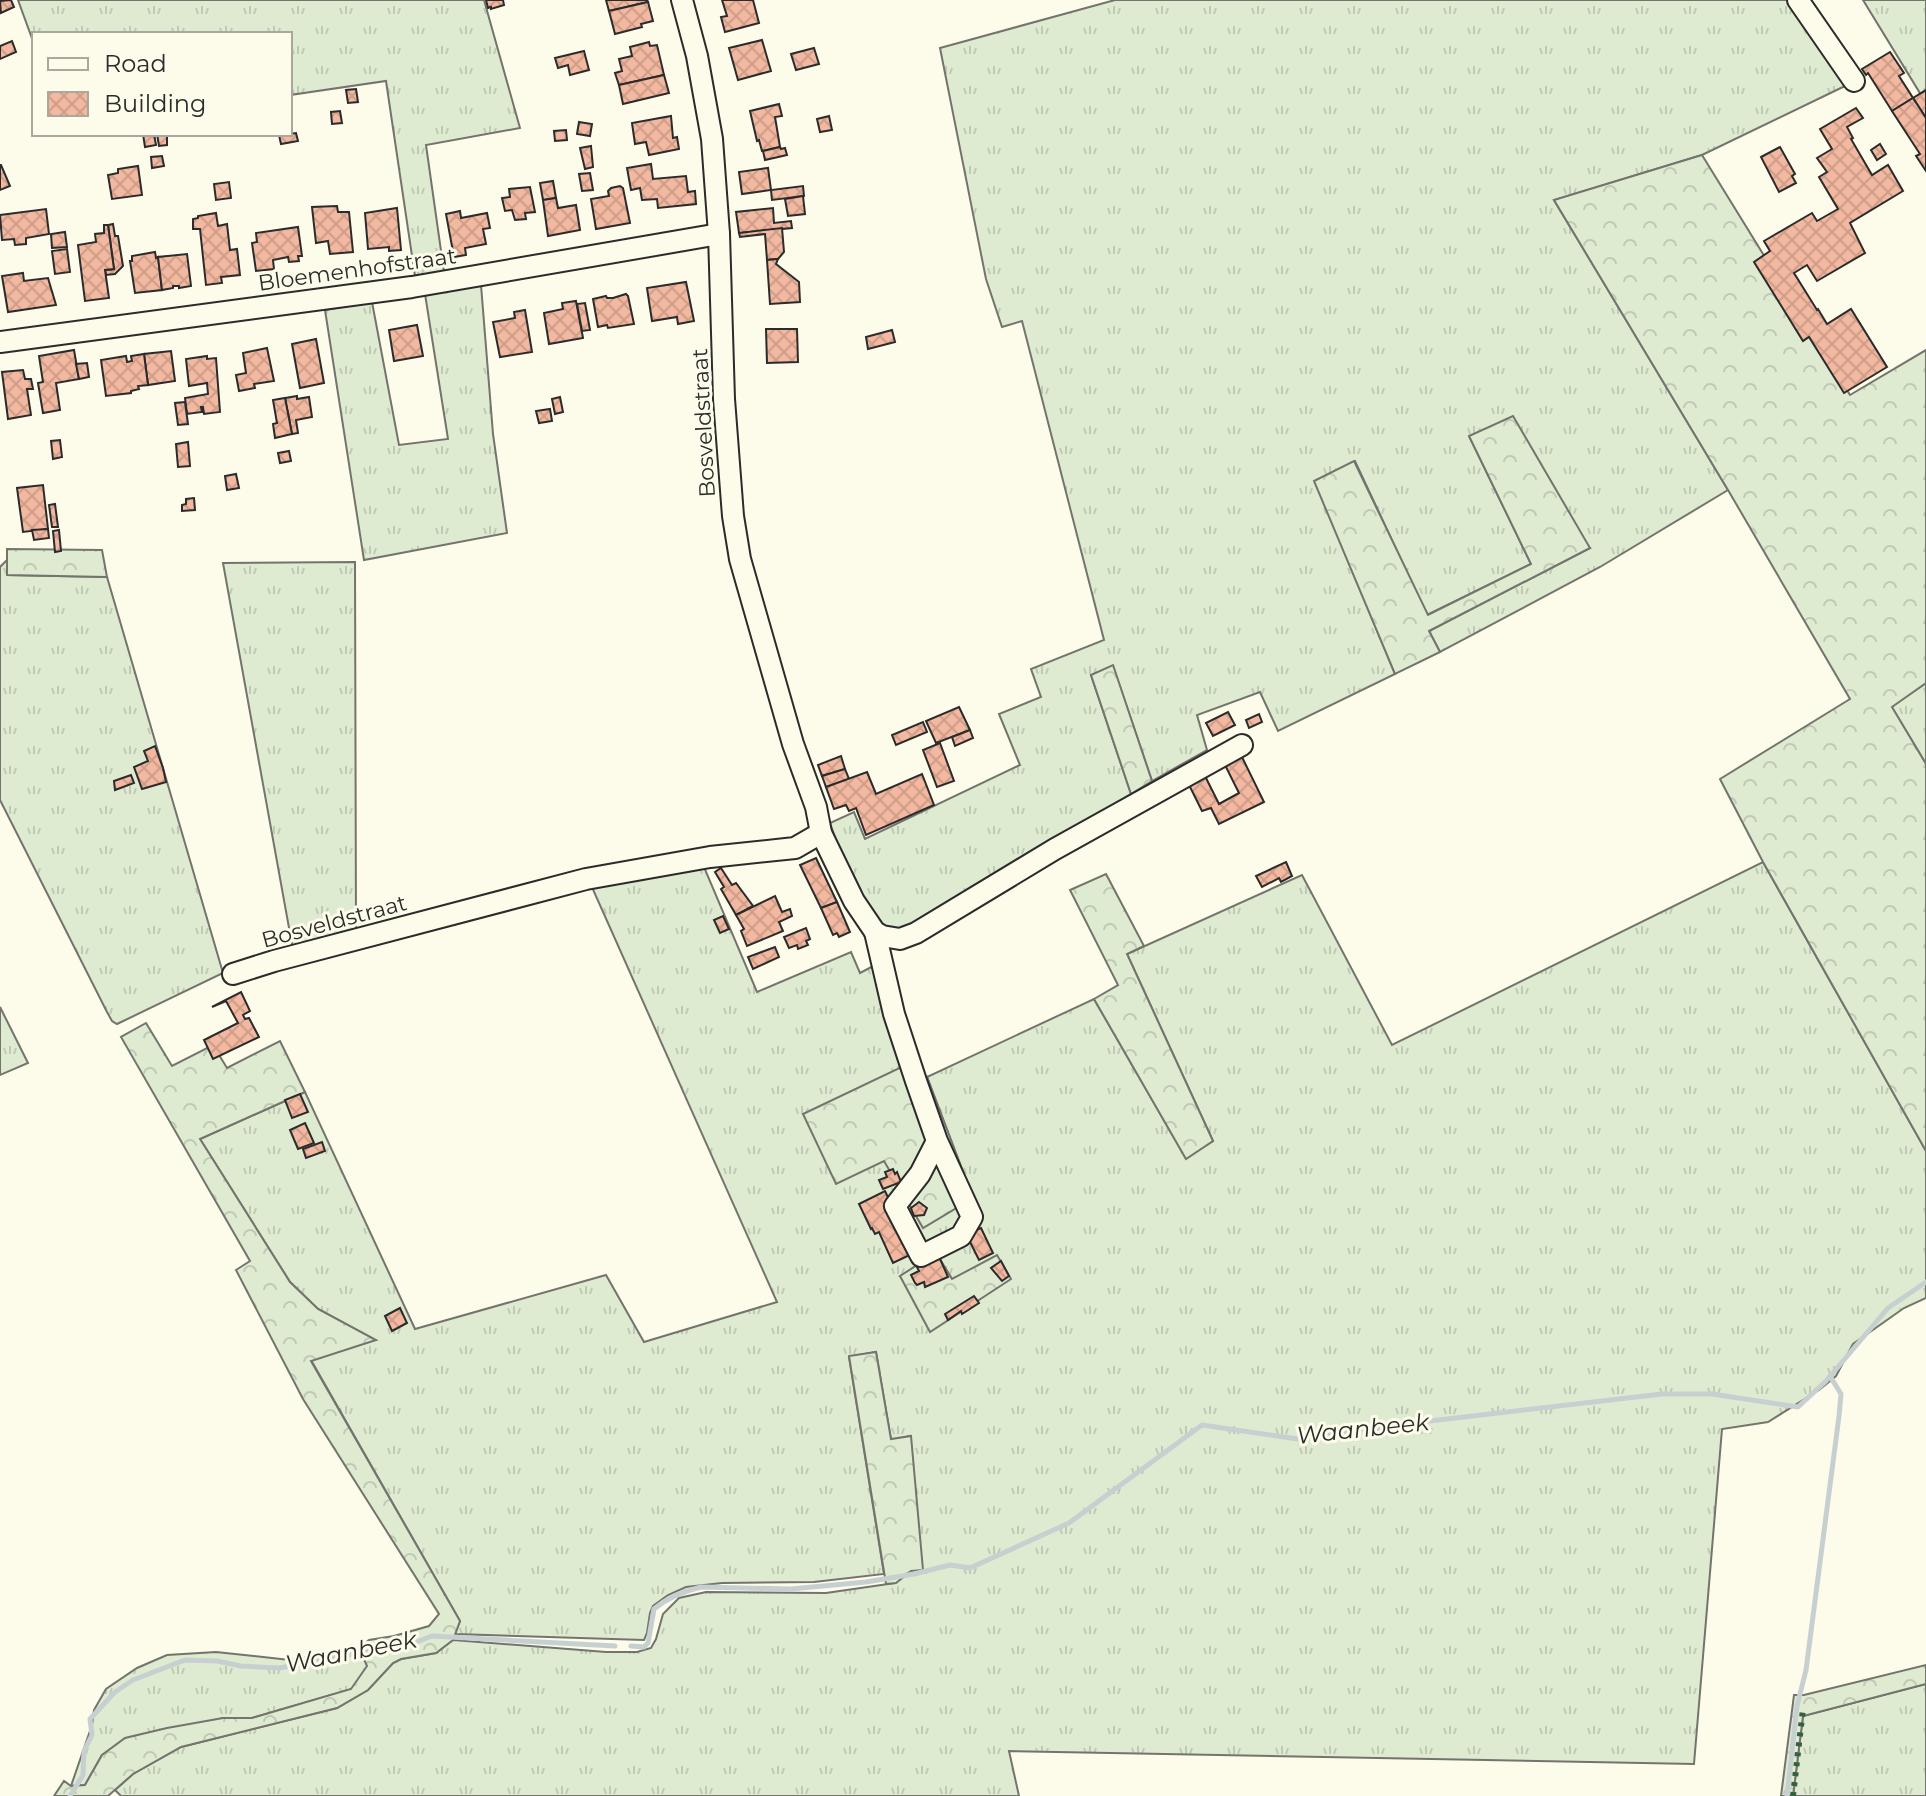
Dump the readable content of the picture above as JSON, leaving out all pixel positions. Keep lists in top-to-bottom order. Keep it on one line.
{"streets":{"street":["Bloemenhofstraat","Bosveldstraat"]},"crossings":[["Bloemenhofstraat","Bosveldstraat"]],"water":["Waanbeek"],"legend":["Road","Building"]}
